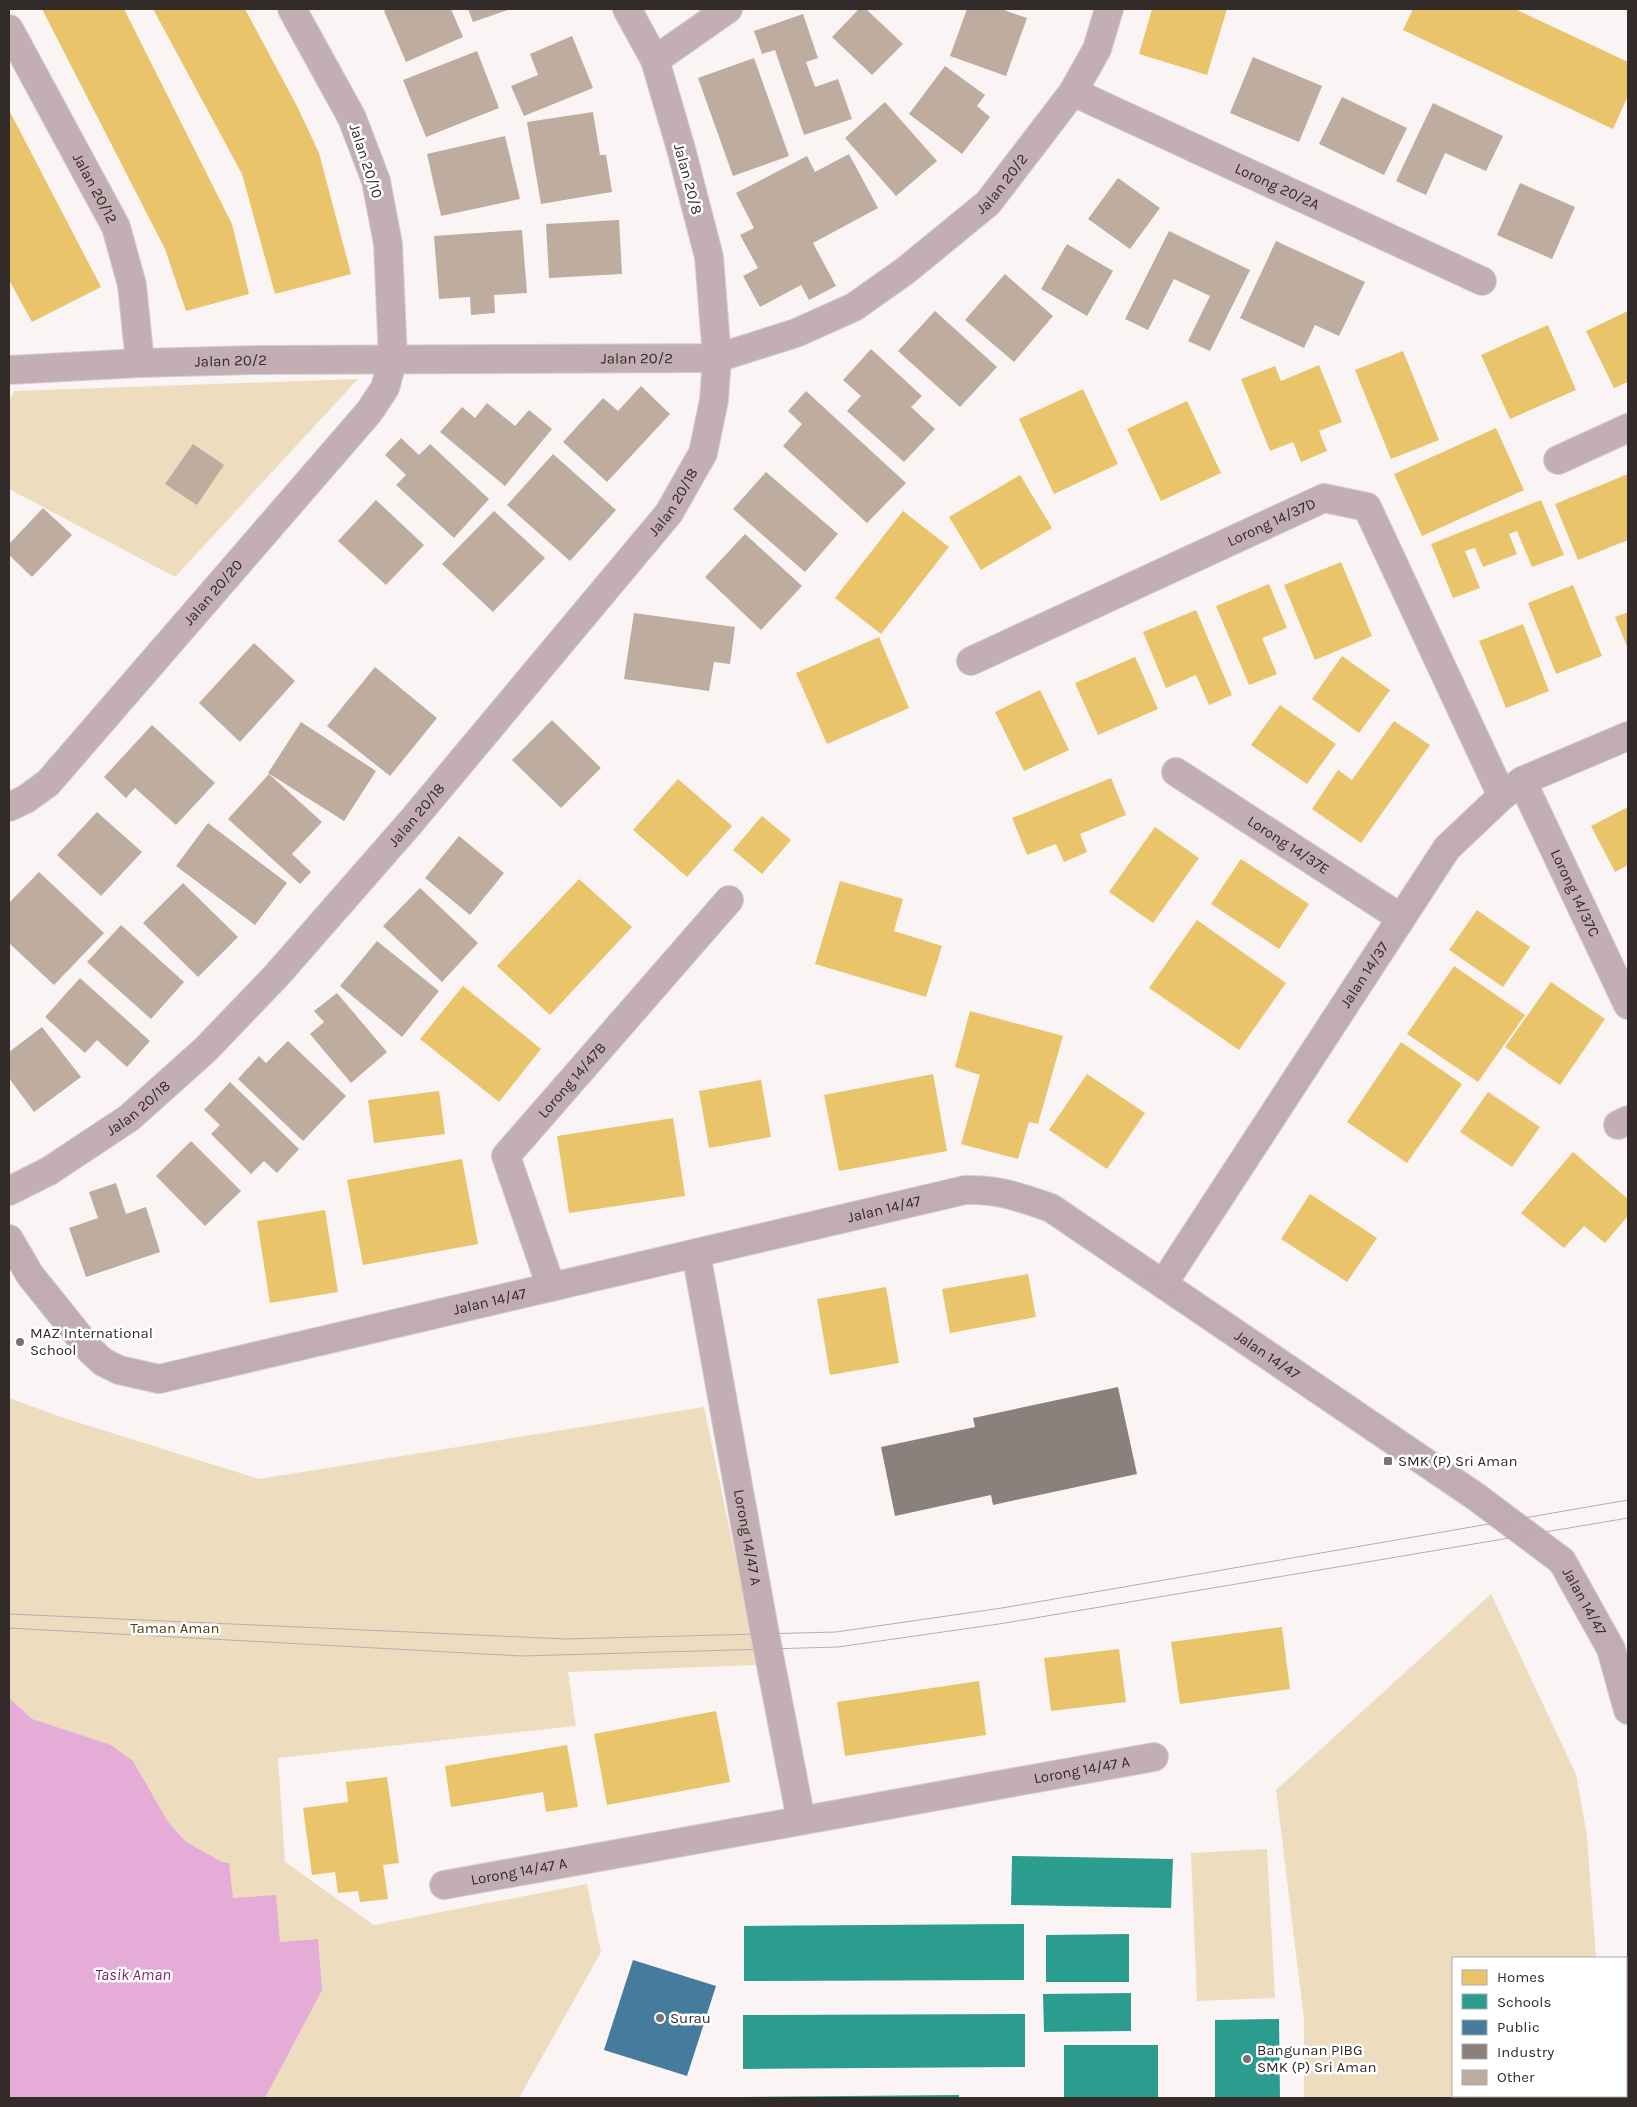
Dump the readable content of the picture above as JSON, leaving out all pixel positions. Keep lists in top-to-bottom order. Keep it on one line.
{"streets":{"street":["Jalan 20/10","Jalan 20/8","Jalan 20/2","Lorong 20/2A","Jalan 20/12","Jalan 20/18","Lorong 14/37D","Jalan 20/20","Lorong 14/37E","Lorong 14/37C","Jalan 14/37","Lorong 14/47B","Jalan 14/47","Lorong 14/47 A"]},"crossings":[["Jalan 20/10","Jalan 20/2"],["Jalan 20/10","Jalan 20/20"],["Jalan 20/8","Jalan 20/2"],["Jalan 20/8","Jalan 20/18"],["Jalan 20/2","Lorong 20/2A"],["Jalan 20/2","Jalan 20/12"],["Jalan 20/2","Jalan 20/18"],["Jalan 20/2","Jalan 20/20"],["Lorong 14/37D","Lorong 14/37C"],["Lorong 14/37D","Jalan 14/37"],["Lorong 14/37E","Jalan 14/37"],["Lorong 14/37C","Jalan 14/37"],["Jalan 14/37","Jalan 14/47"],["Lorong 14/47B","Jalan 14/47"],["Jalan 14/47","Lorong 14/47 A"]],"water":["Tasik Aman"],"parks":["Taman Aman"],"places":{"other":["MAZ International School","Surau","Bangunan PIBG SMK (P) Sri Aman"],"transit":["SMK (P) Sri Aman"]},"legend":["Homes","Schools","Public","Industry","Other"]}
